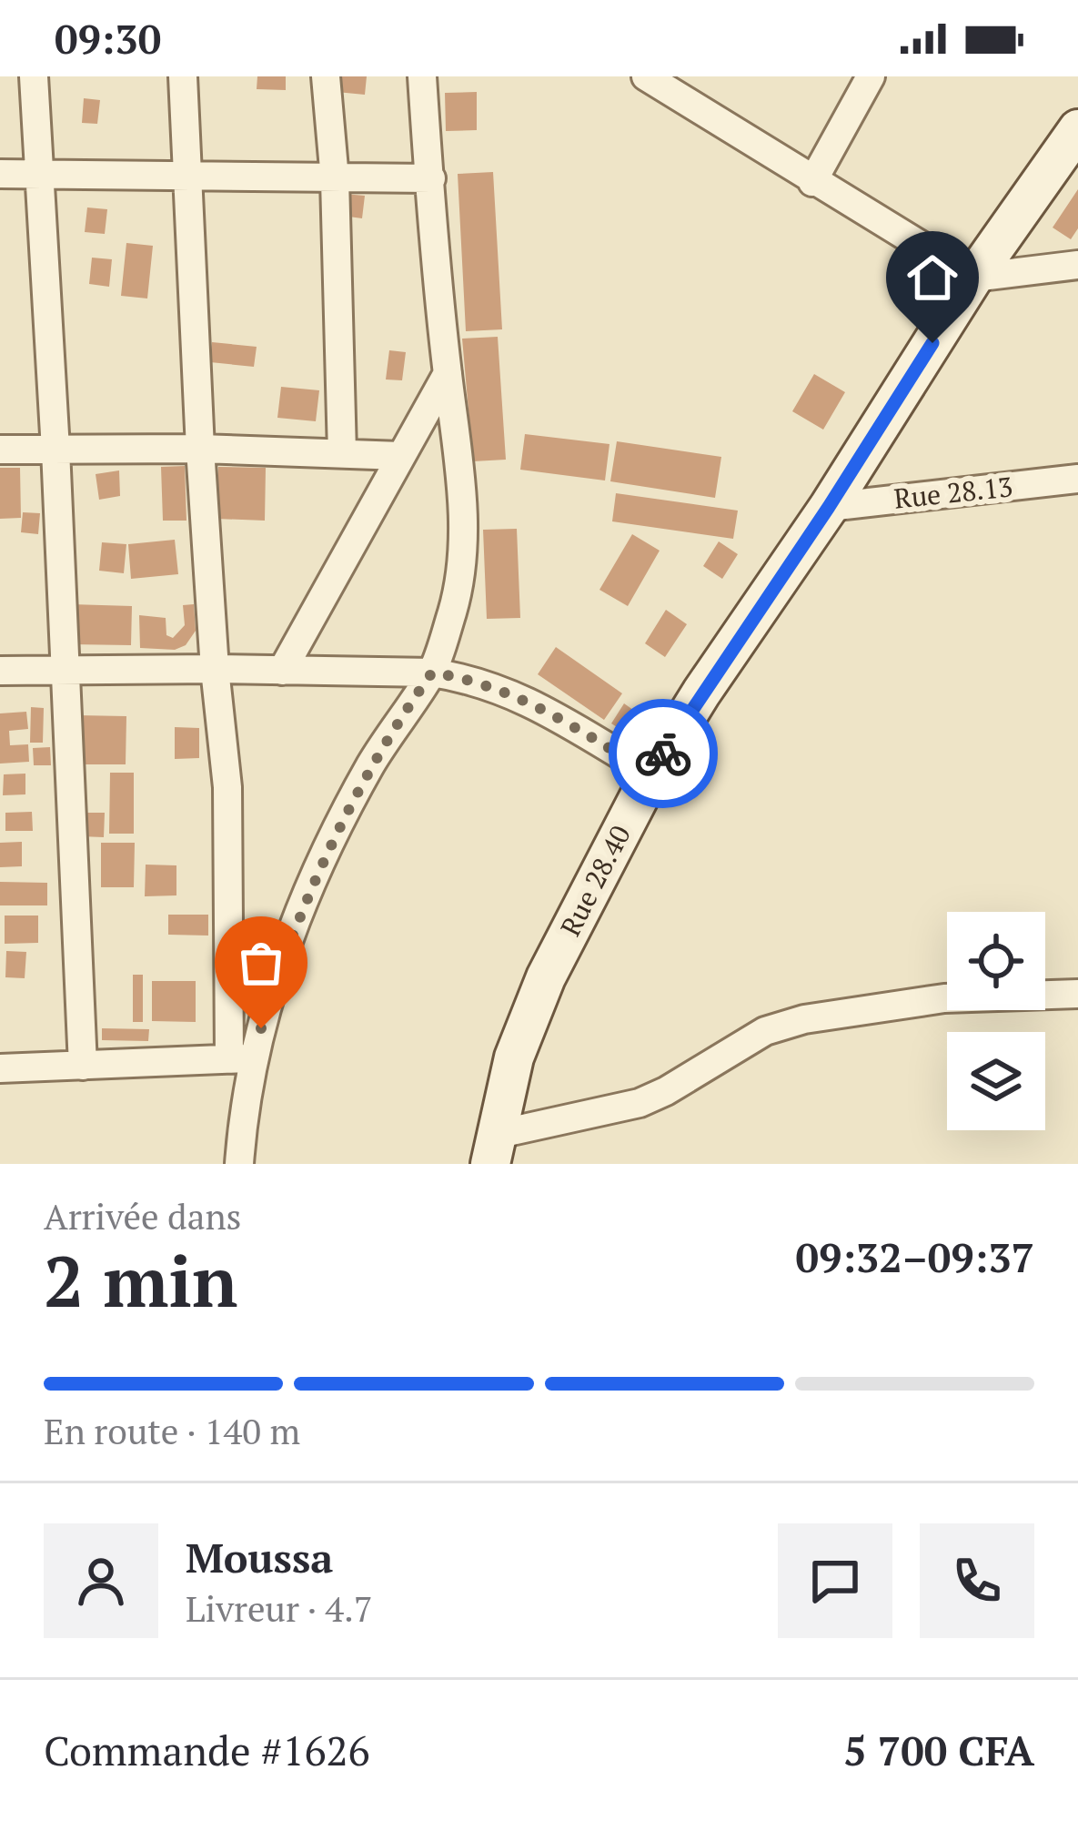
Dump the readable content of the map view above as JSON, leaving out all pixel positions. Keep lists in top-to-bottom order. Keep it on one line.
{"streets":{"street":["Rue 28.13","Rue 28.40"]},"crossings":[["Rue 28.13","Rue 28.40"]],"page":{"status":"09:30","heading":["2 min","Arrivée dans","09:32–09:37"],"panel":["Moussa","Livreur · 4.7","Commande #1626","5 700 CFA"],"bar":"En route · 140 m"}}
